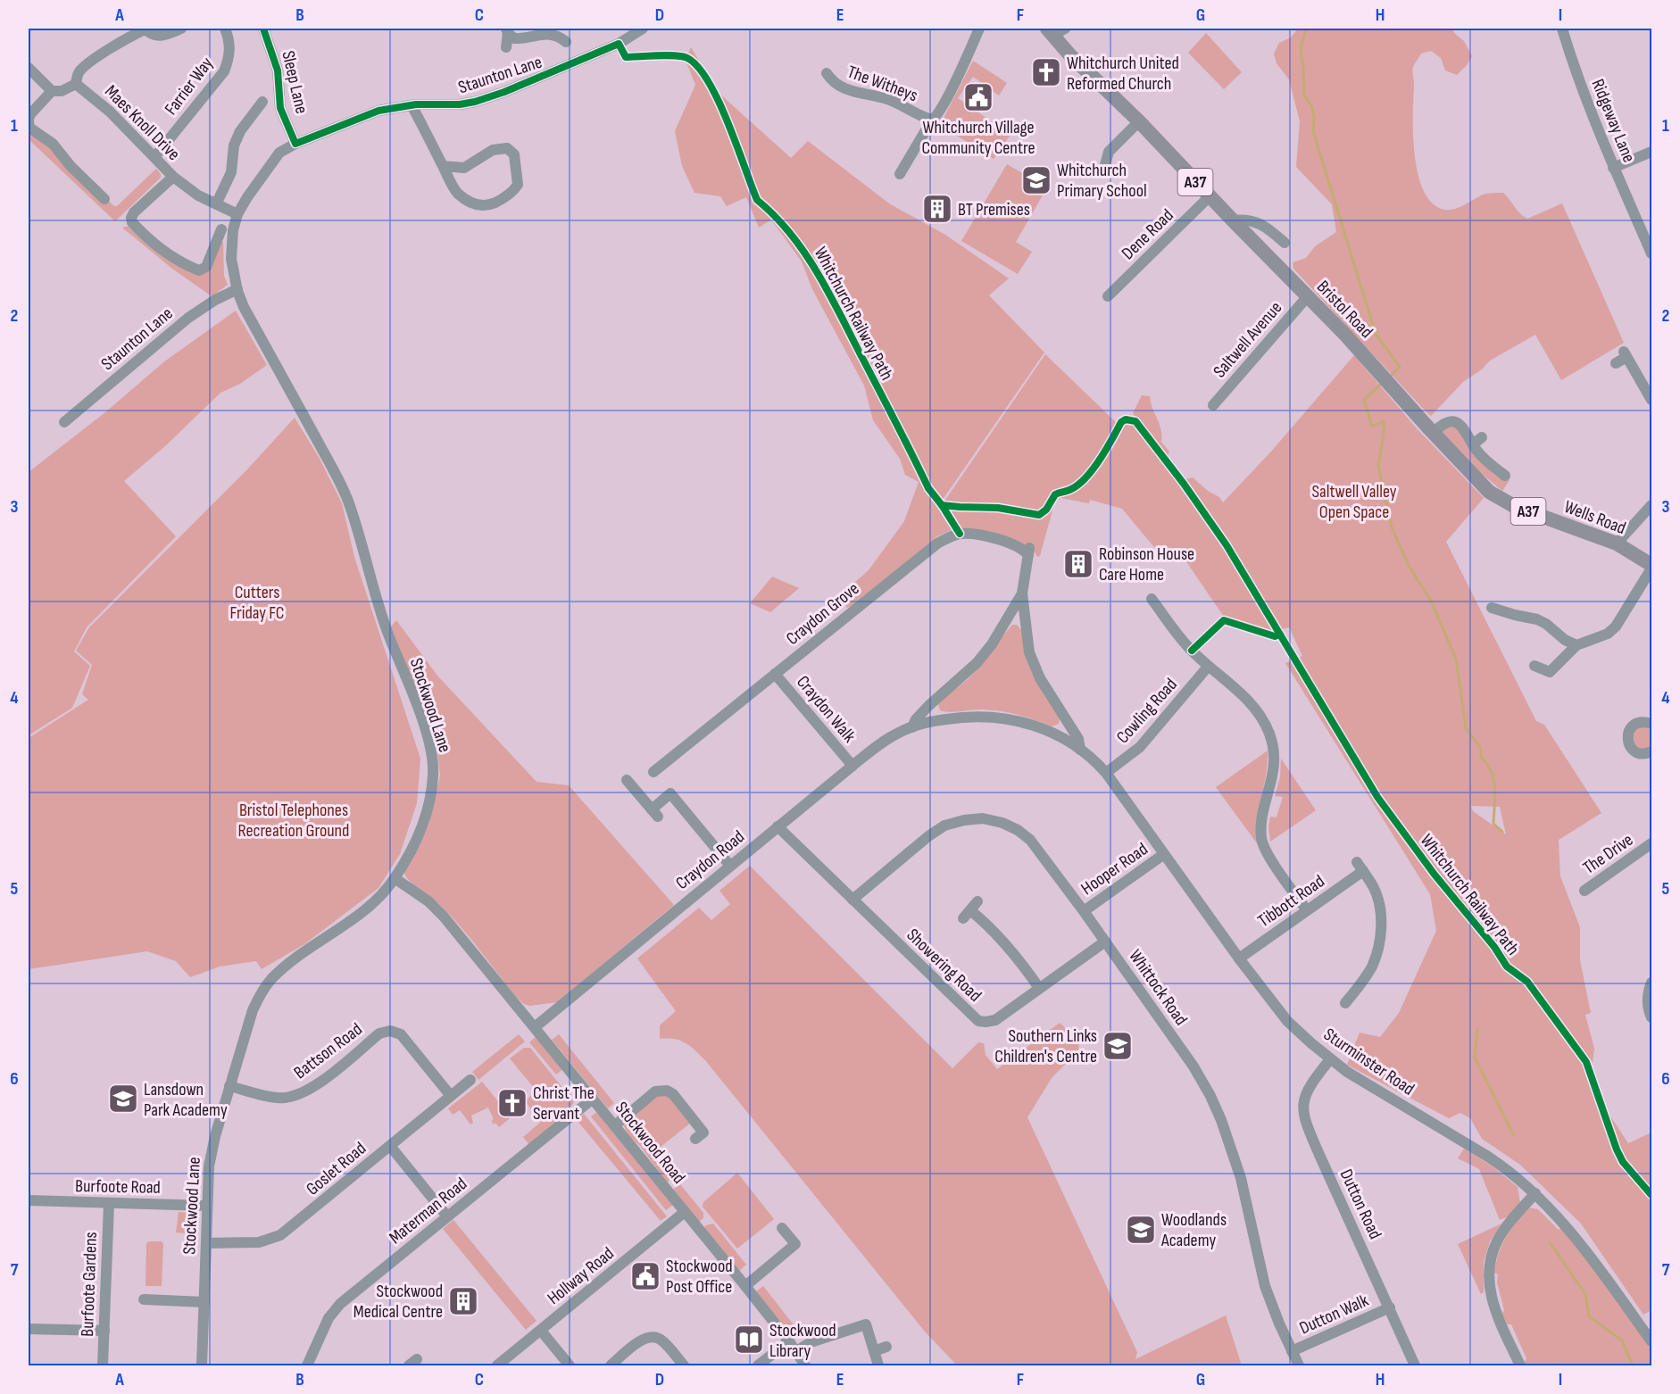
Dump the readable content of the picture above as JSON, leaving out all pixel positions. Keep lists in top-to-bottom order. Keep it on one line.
{"streets":{"highway":["A37","Bristol Road","Wells Road"],"street":["Staunton Lane","Sleep Lane","The Witheys","Farrier Way","Ridgeway Lane","Maes Knoll Drive","Dene Road","Saltwell Avenue","Craydon Grove","Stockwood Lane","Craydon Walk","Cowling Road","The Drive","Craydon Road","Hooper Road","Tibbott Road","Showering Road","Whittock Road","Battson Road","Sturminster Road","Stockwood Road","Goslet Road","Burfoote Road","Dutton Road","Materman Road","Hollway Road","Burfoote Gardens","Dutton Walk"],"cycle path":["Whitchurch Railway Path"]},"crossings":[["Staunton Lane","Sleep Lane"],["Staunton Lane","Maes Knoll Drive"],["Staunton Lane","Stockwood Lane"],["Farrier Way","Maes Knoll Drive"],["Dene Road","Bristol Road"],["Bristol Road","Saltwell Avenue"],["Bristol Road","Wells Road"],["Craydon Grove","Craydon Walk"],["Craydon Grove","Craydon Road"],["Stockwood Lane","Battson Road"],["Stockwood Lane","Stockwood Road"],["Stockwood Lane","Goslet Road"],["Stockwood Lane","Burfoote Road"],["Craydon Walk","Craydon Road"],["Cowling Road","Sturminster Road"],["Craydon Road","Showering Road"],["Craydon Road","Sturminster Road"],["Craydon Road","Stockwood Road"],["Hooper Road","Whittock Road"],["Hooper Road","Sturminster Road"],["Tibbott Road","Sturminster Road"],["Showering Road","Whittock Road"],["Whittock Road","Dutton Walk"],["Battson Road","Goslet Road"],["Sturminster Road","Dutton Road"],["Stockwood Road","Materman Road"],["Stockwood Road","Hollway Road"],["Burfoote Road","Burfoote Gardens"],["Dutton Road","Dutton Walk"]],"parks":["Saltwell Valley Open Space","Cutters Friday FC","Bristol Telephones Recreation Ground"],"places":{"church":["Whitchurch United Reformed Church","Christ The Servant"],"public building":["Whitchurch Village Community Centre","Stockwood Post Office"],"school or university":["Whitchurch Primary School","Southern Links Children's Centre","Lansdown Park Academy","Woodlands Academy"],"building":["BT Premises","Robinson House Care Home","Stockwood Medical Centre"],"library":["Stockwood Library"]},"grid":{"columns":["A","B","C","D","E","F","G","H","I"],"rows":["1","2","3","4","5","6","7"]}}
